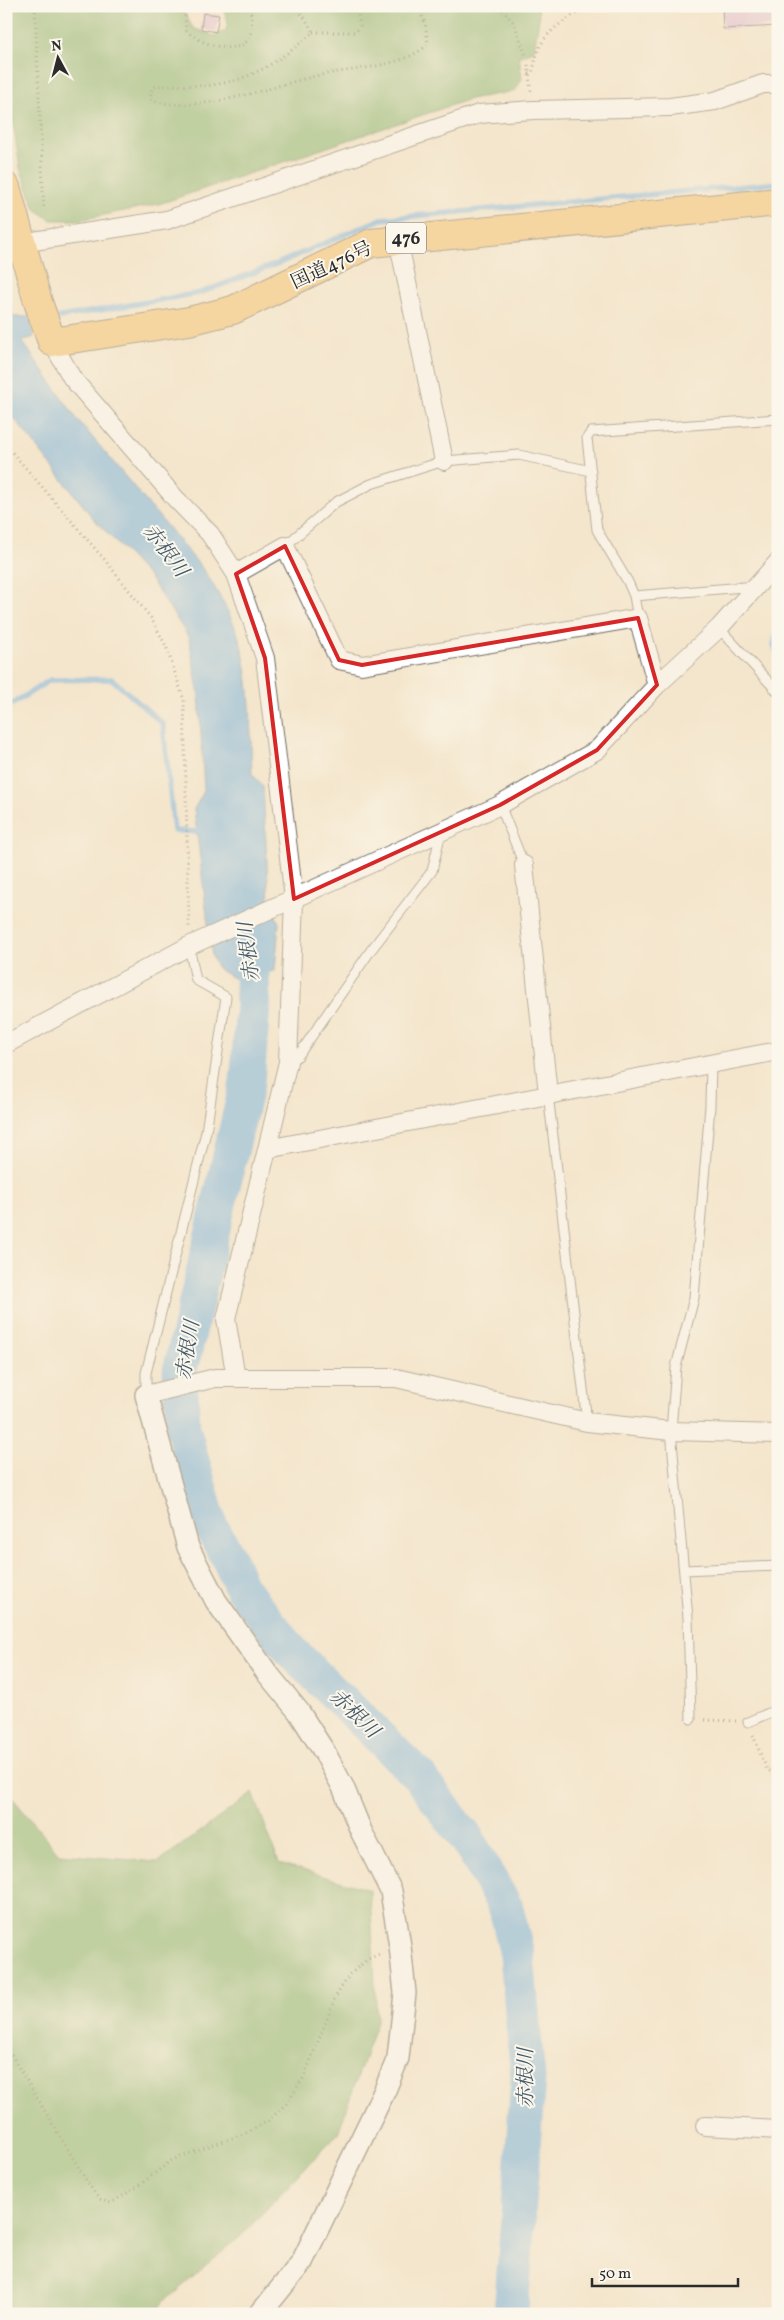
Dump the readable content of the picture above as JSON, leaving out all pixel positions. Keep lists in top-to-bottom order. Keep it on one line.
{"streets":{"highway":["476","国道476号"]},"water":["赤根川"],"scale_bar":"50 m","north":"top"}
